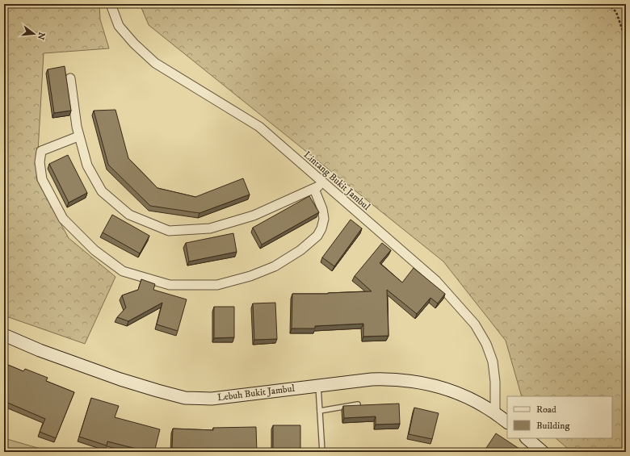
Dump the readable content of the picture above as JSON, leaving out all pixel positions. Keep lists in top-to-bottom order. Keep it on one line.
{"streets":{"main road":["Lebuh Bukit Jambul"],"street":["Lintang Bukit Jambul"]},"crossings":[["Lintang Bukit Jambul","Lebuh Bukit Jambul"]],"legend":["Road","Building"],"north":"right"}
